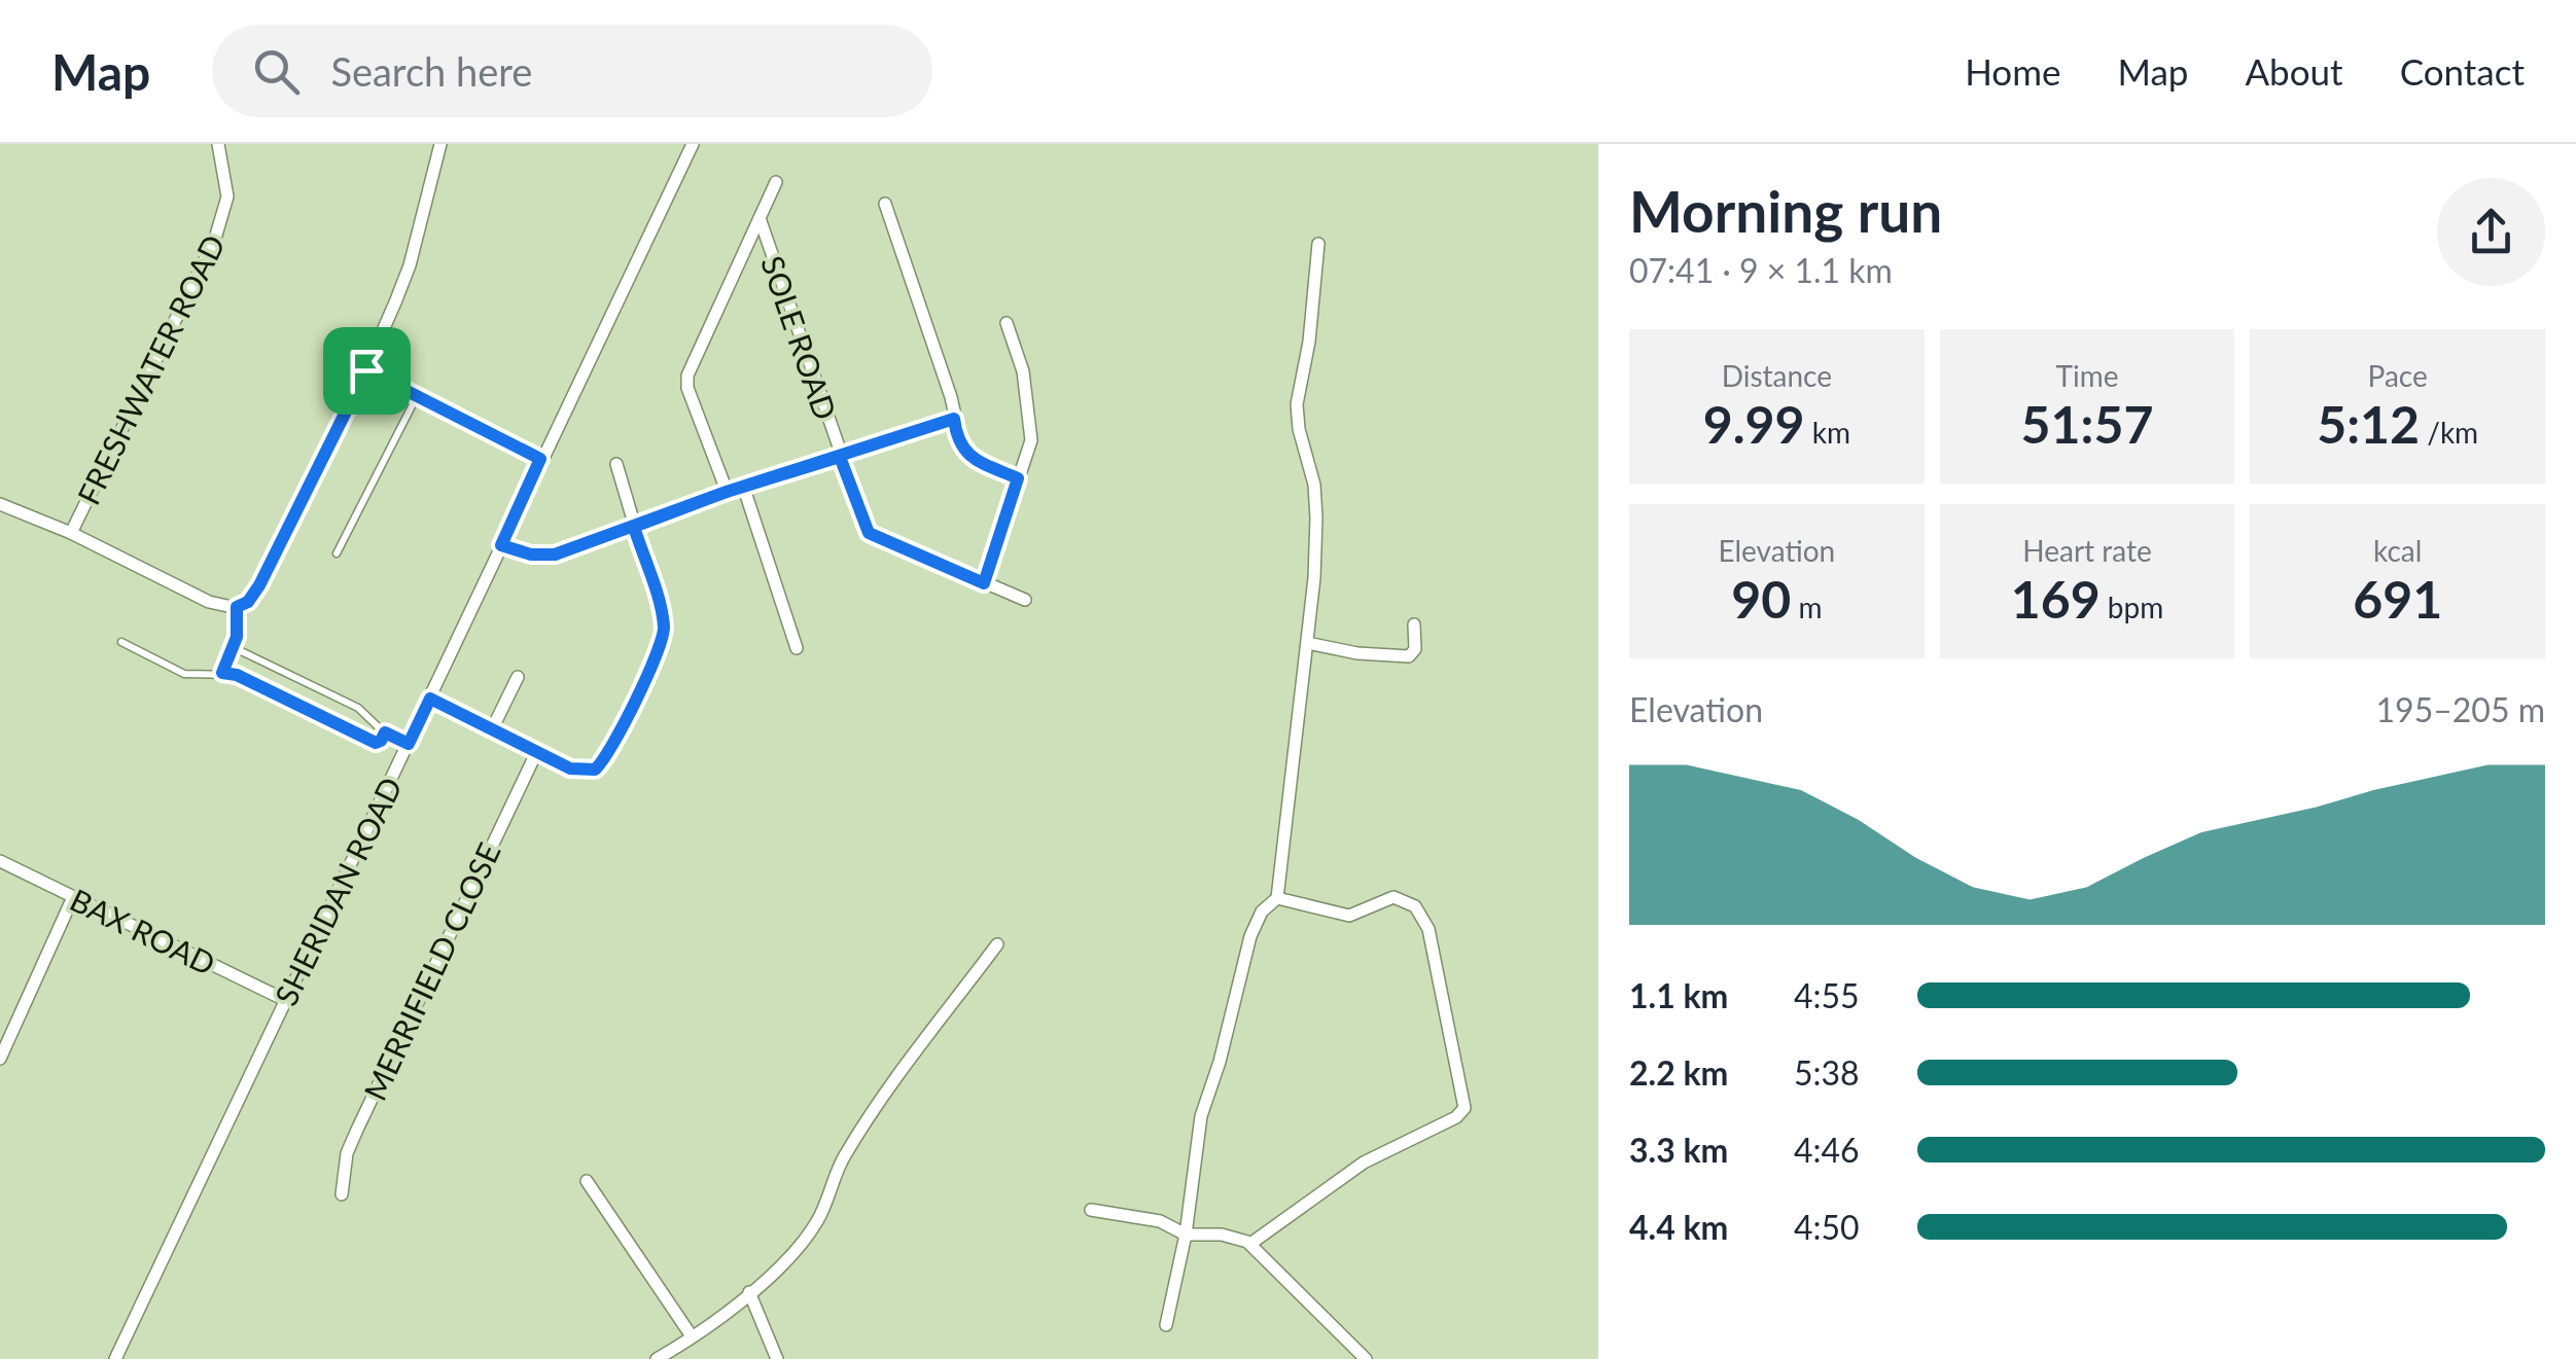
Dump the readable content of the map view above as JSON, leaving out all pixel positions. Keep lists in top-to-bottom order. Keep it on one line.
{"streets":{"street":["SOLE ROAD","FRESHWATER ROAD","SHERIDAN ROAD","BAX ROAD","MERRIFIELD CLOSE"]},"crossings":[["SHERIDAN ROAD","BAX ROAD"]],"page":{"header":"Map","search":"Search here","nav":["Home","Map","About","Contact"],"heading":["Morning run","07:41 · 9 × 1.1 km"],"stats":[["Distance","9.99 km"],["Time","51:57"],["Pace","5:12 /km"],["Elevation","90 m"],["Heart rate","169 bpm"],["kcal","691"]],"chart":["Elevation","195–205 m"],"list":[{"name":"1.1 km","note":"4:55"},{"name":"2.2 km","note":"5:38"},{"name":"3.3 km","note":"4:46"},{"name":"4.4 km","note":"4:50"}]}}
